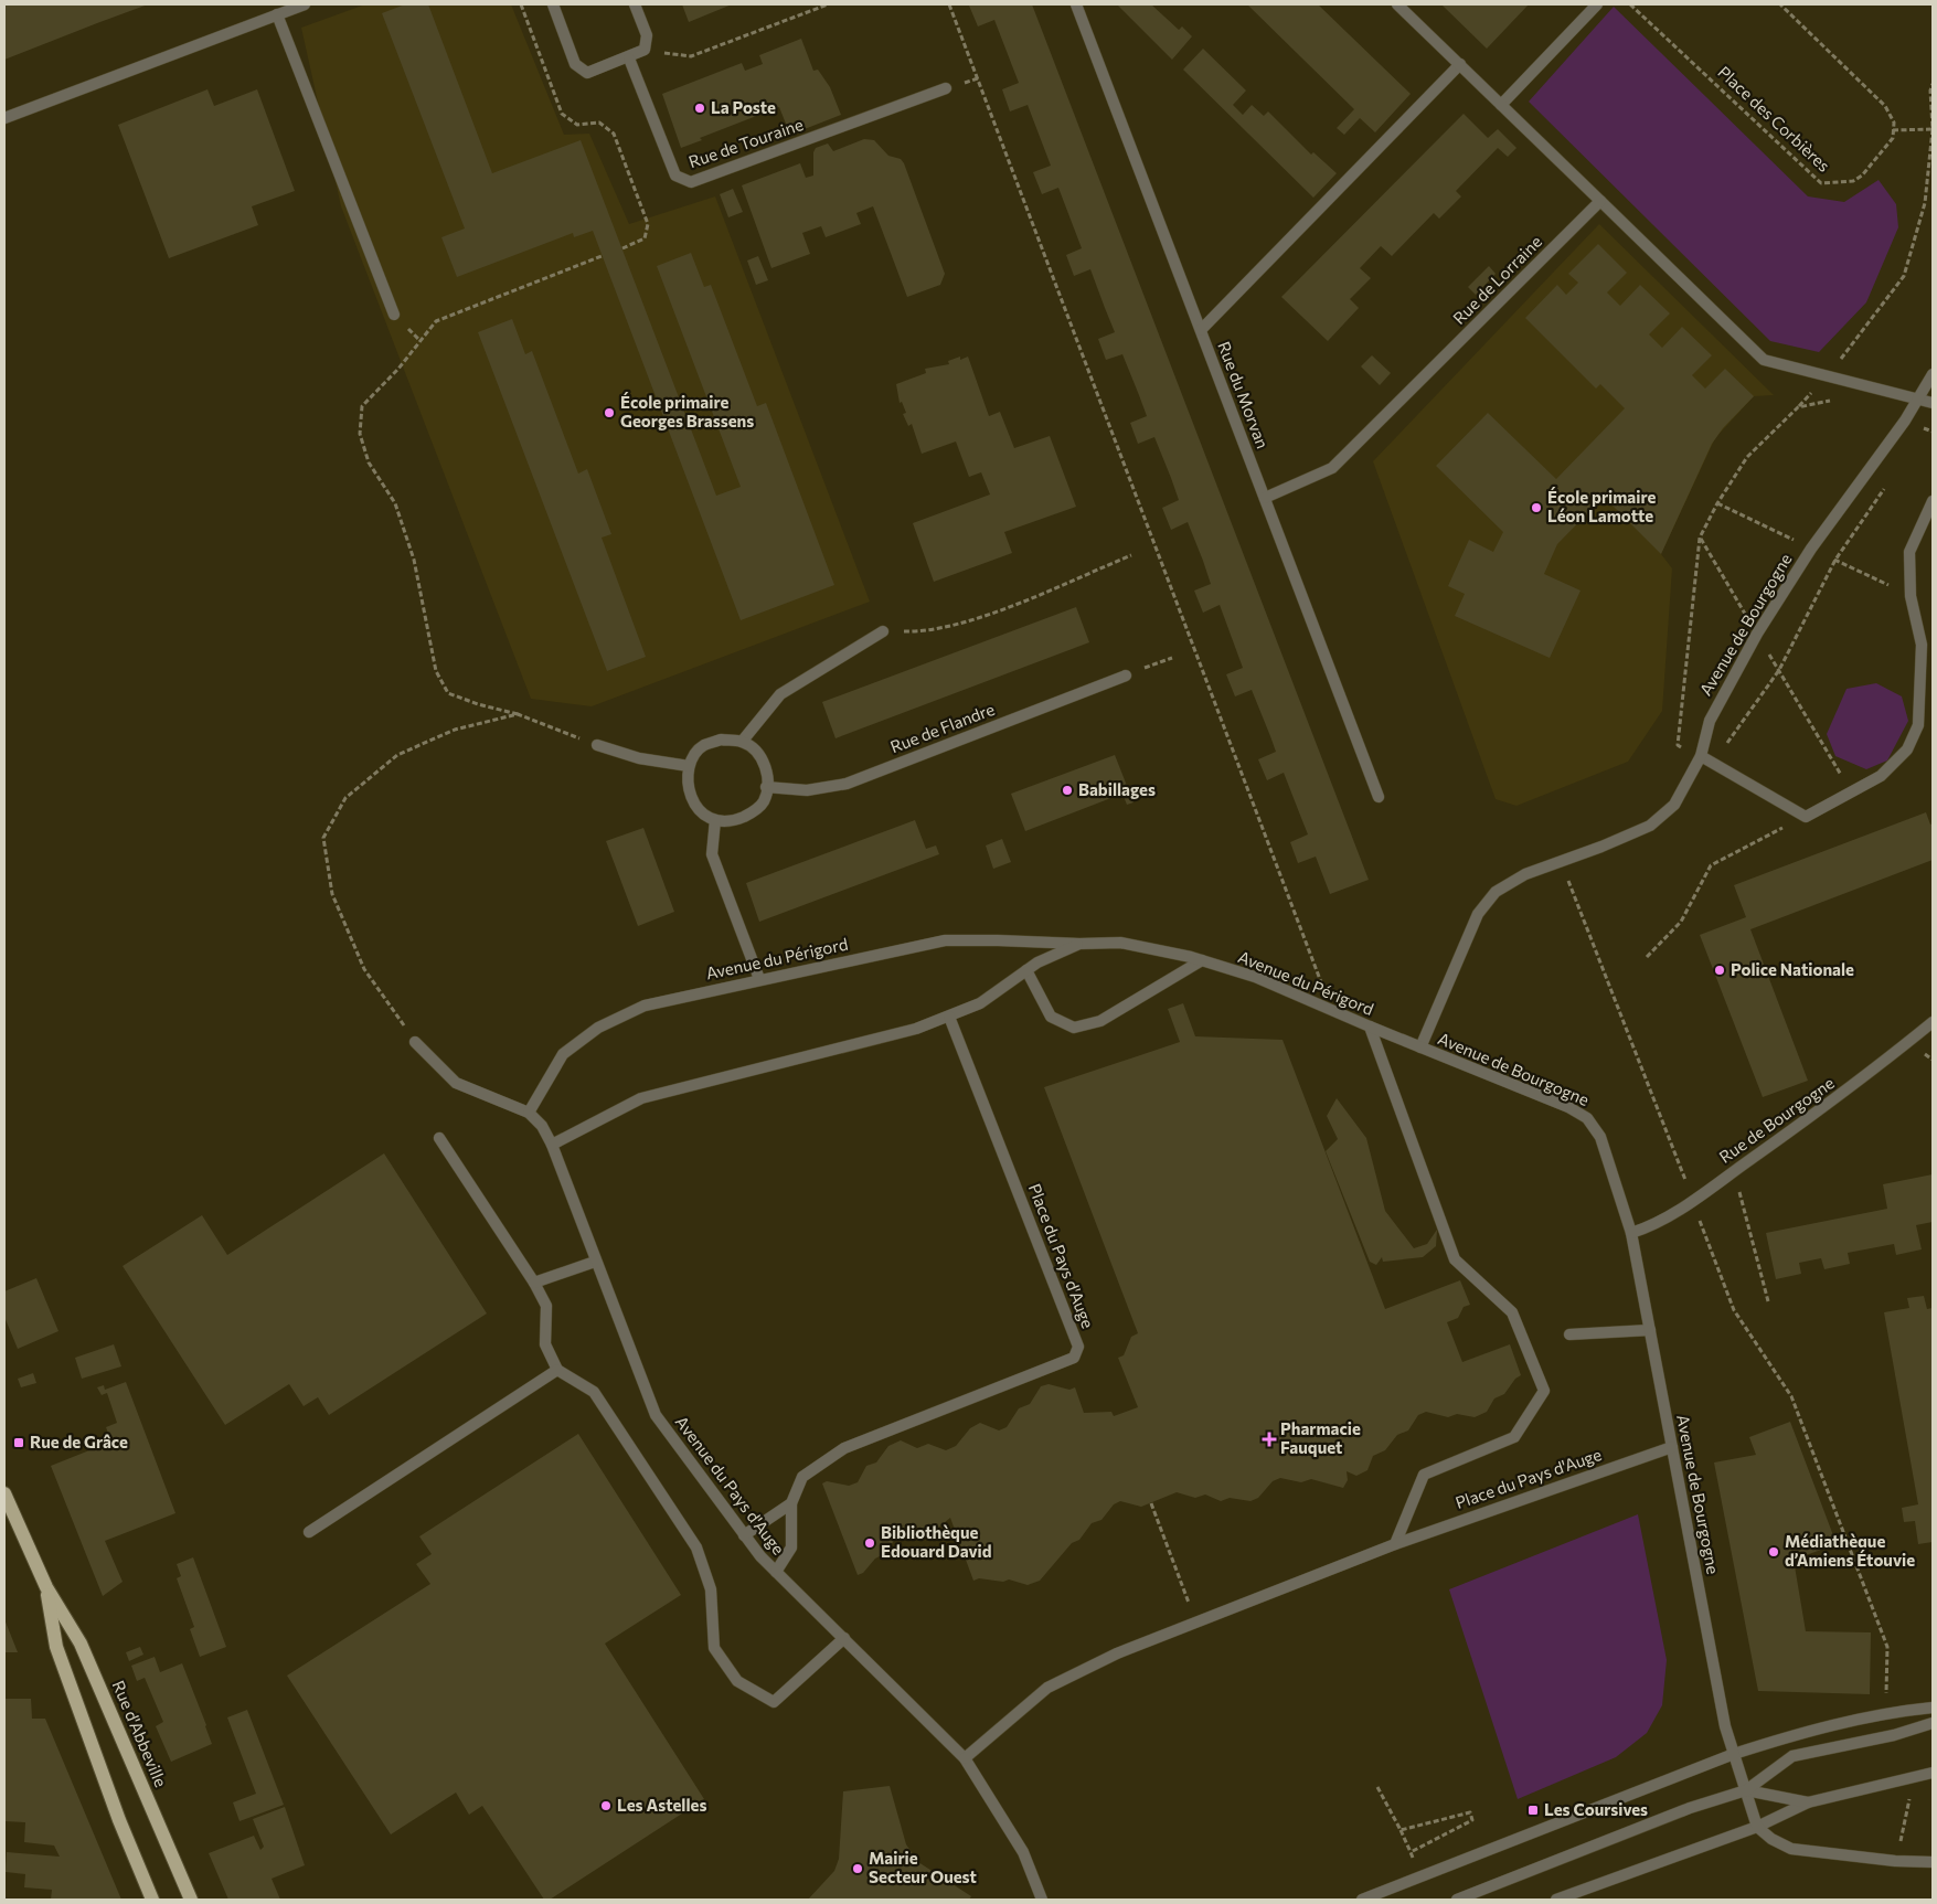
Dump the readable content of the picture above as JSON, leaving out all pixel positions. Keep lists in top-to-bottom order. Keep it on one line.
{"streets":{"main road":["Rue d'Abbeville"],"street":["Rue de Touraine","Rue de Lorraine","Rue du Morvan","Avenue de Bourgogne","Rue de Flandre","Avenue du Périgord","Rue de Bourgogne","Place du Pays d'Auge","Avenue du Pays d'Auge"],"path":["Place des Corbières"]},"crossings":[["Rue de Lorraine","Rue du Morvan"],["Avenue de Bourgogne","Avenue du Périgord"],["Avenue de Bourgogne","Rue de Bourgogne"],["Avenue de Bourgogne","Place du Pays d'Auge"],["Avenue du Périgord","Place du Pays d'Auge"],["Avenue du Périgord","Avenue du Pays d'Auge"],["Place du Pays d'Auge","Avenue du Pays d'Auge"]],"places":{"other":["La Poste","École primaire Georges Brassens","École primaire Léon Lamotte","Babillages","Police Nationale","Bibliothèque Edouard David","Médiathèque d’Amiens Étouvie","Les Astelles","Mairie Secteur Ouest"],"health":["Pharmacie Fauquet"],"transit":["Rue de Grâce","Les Coursives"]}}
